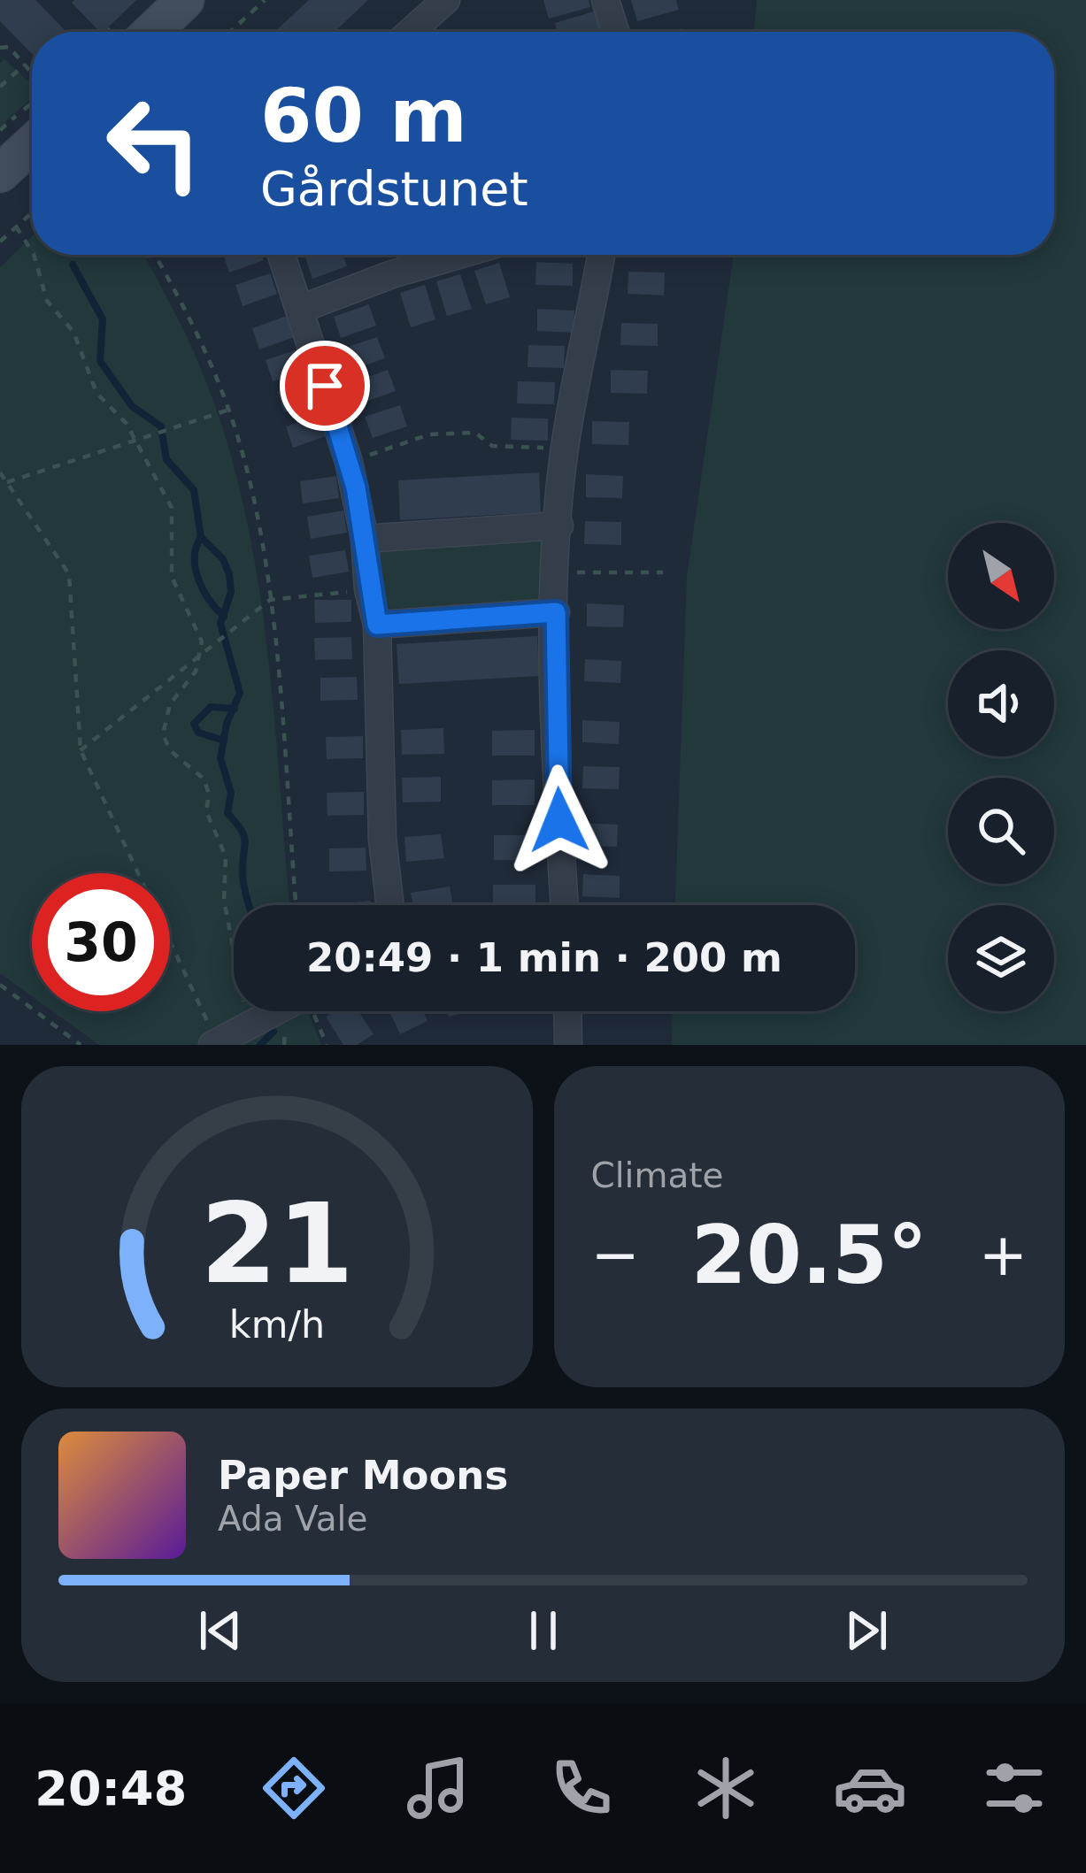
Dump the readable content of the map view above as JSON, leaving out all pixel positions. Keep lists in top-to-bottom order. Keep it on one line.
{"north":"bottom right","page":{"turn":["60 m","Gårdstunet"],"limit":"30","trip":"20:49 · 1 min · 200 m","tile":"Climate","heat":["−","20.5°","+"],"song":["Paper Moons","Ada Vale"],"tabs":"20:48","gauge":["21","km/h"]}}
